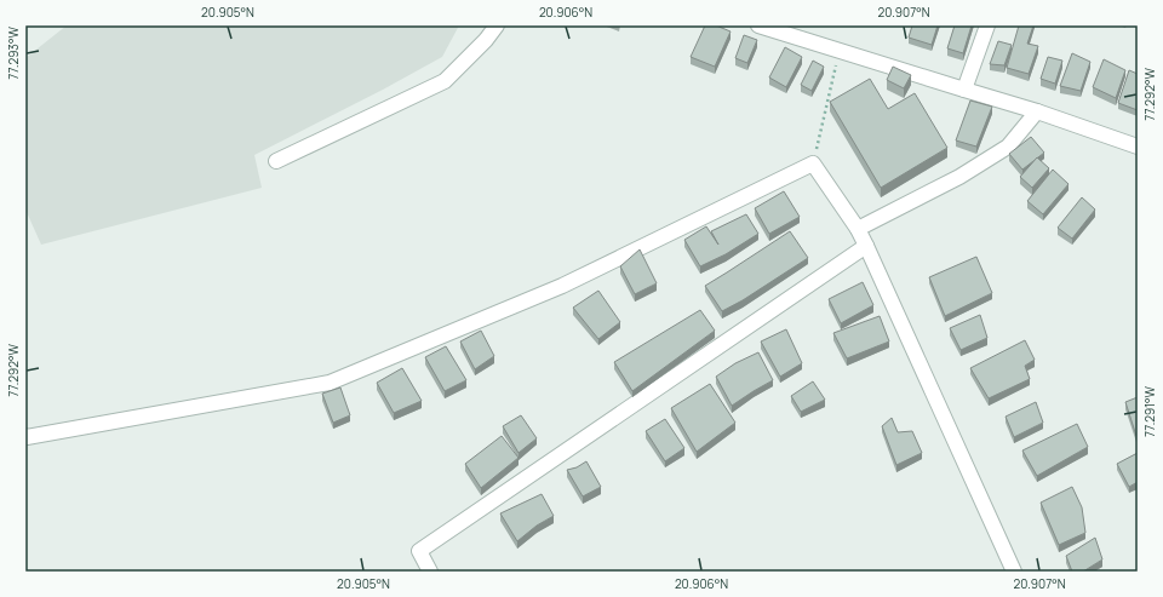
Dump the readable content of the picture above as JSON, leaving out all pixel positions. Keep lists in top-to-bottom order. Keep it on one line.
{"coordinates":["20.905°N","20.906°N","20.907°N","77.293°W","77.292°W","77.291°W"]}
